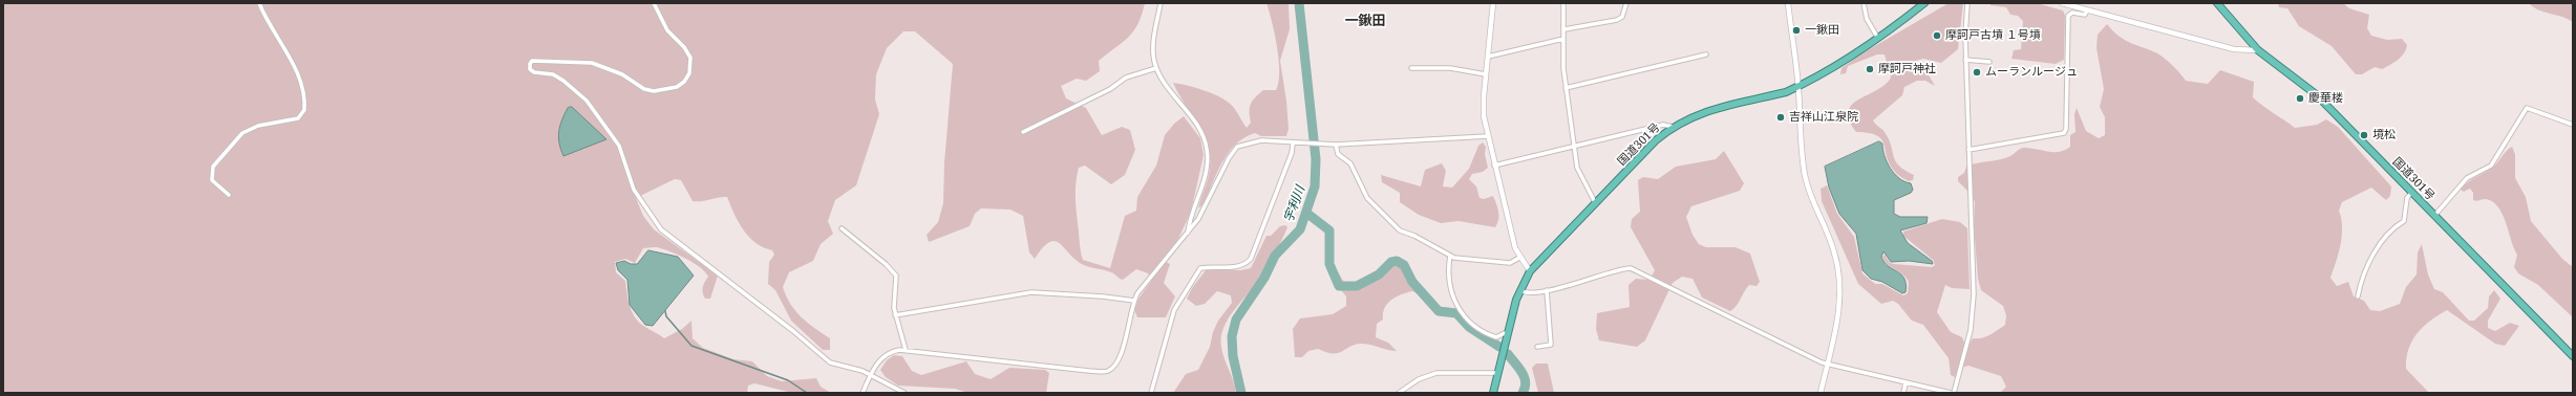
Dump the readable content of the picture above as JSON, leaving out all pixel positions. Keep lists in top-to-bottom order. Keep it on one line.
{"streets":{"highway":["国道301号"]},"districts":["一鍬田"],"water":["宇利川"],"places":["一鍬田","摩訶戸古墳 １号墳","摩訶戸神社","ムーランルージュ","慶華楼","吉祥山江泉院","境松"]}
